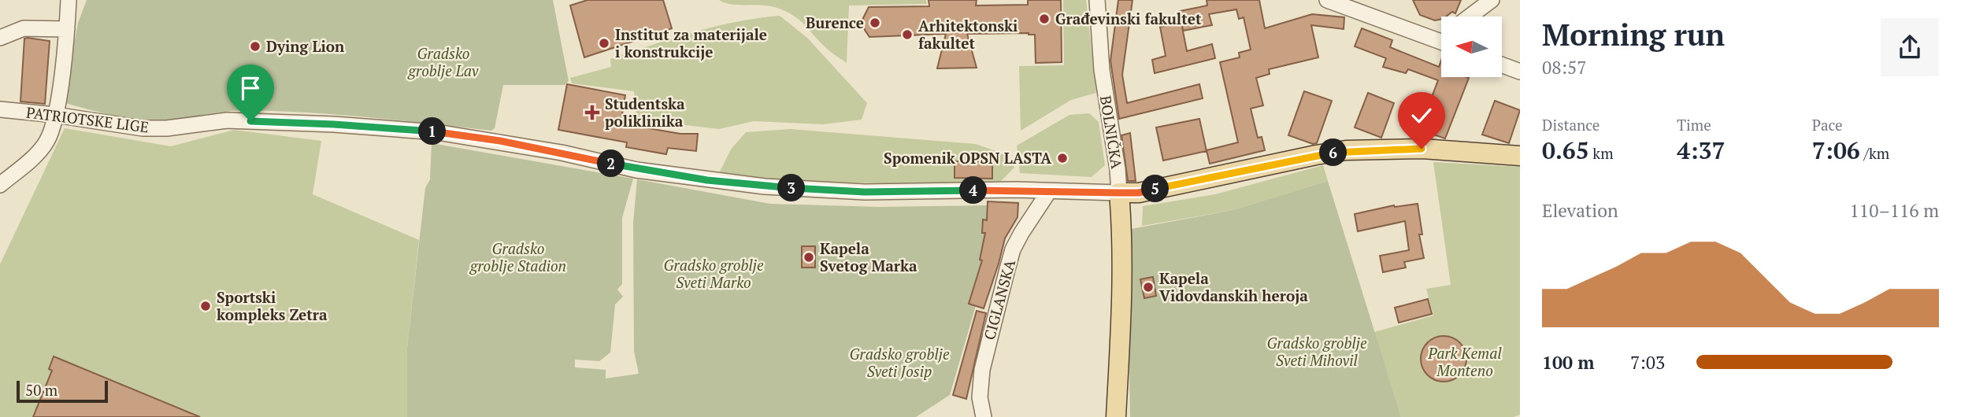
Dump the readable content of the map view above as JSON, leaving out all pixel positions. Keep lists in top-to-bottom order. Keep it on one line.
{"streets":{"main road":["PATRIOTSKE LIGE","BOLNIČKA"],"street":["CIGLANSKA"]},"crossings":[["PATRIOTSKE LIGE","BOLNIČKA"],["PATRIOTSKE LIGE","CIGLANSKA"]],"parks":["Gradsko groblje Lav","Gradsko groblje Stadion","Gradsko groblje Sveti Marko","Gradsko groblje Sveti Mihovil","Park Кemal Monteno","Gradsko groblje Sveti Josip"],"places":{"other":["Građevinski fakultet","Burence","Arhitektonski fakultet","Institut za materijale i konstrukcije","Dying Lion","Spomenik OPSN LASTA","Kapela Svetog Marka","Kapela Vidovdanskih heroja","Sportski kompleks Zetra"],"health":["Studentska poliklinika"]},"scale_bar":"50 m","north":"left","page":{"heading":["Morning run","08:57"],"stats":[["Distance","0.65 km"],["Time","4:37"],["Pace","7:06 /km"]],"pins":["1","6","2","3","5","4"],"chart":["Elevation","110–116 m"],"list":[{"name":"100 m","note":"7:03"}],"scale":"50 m"}}
